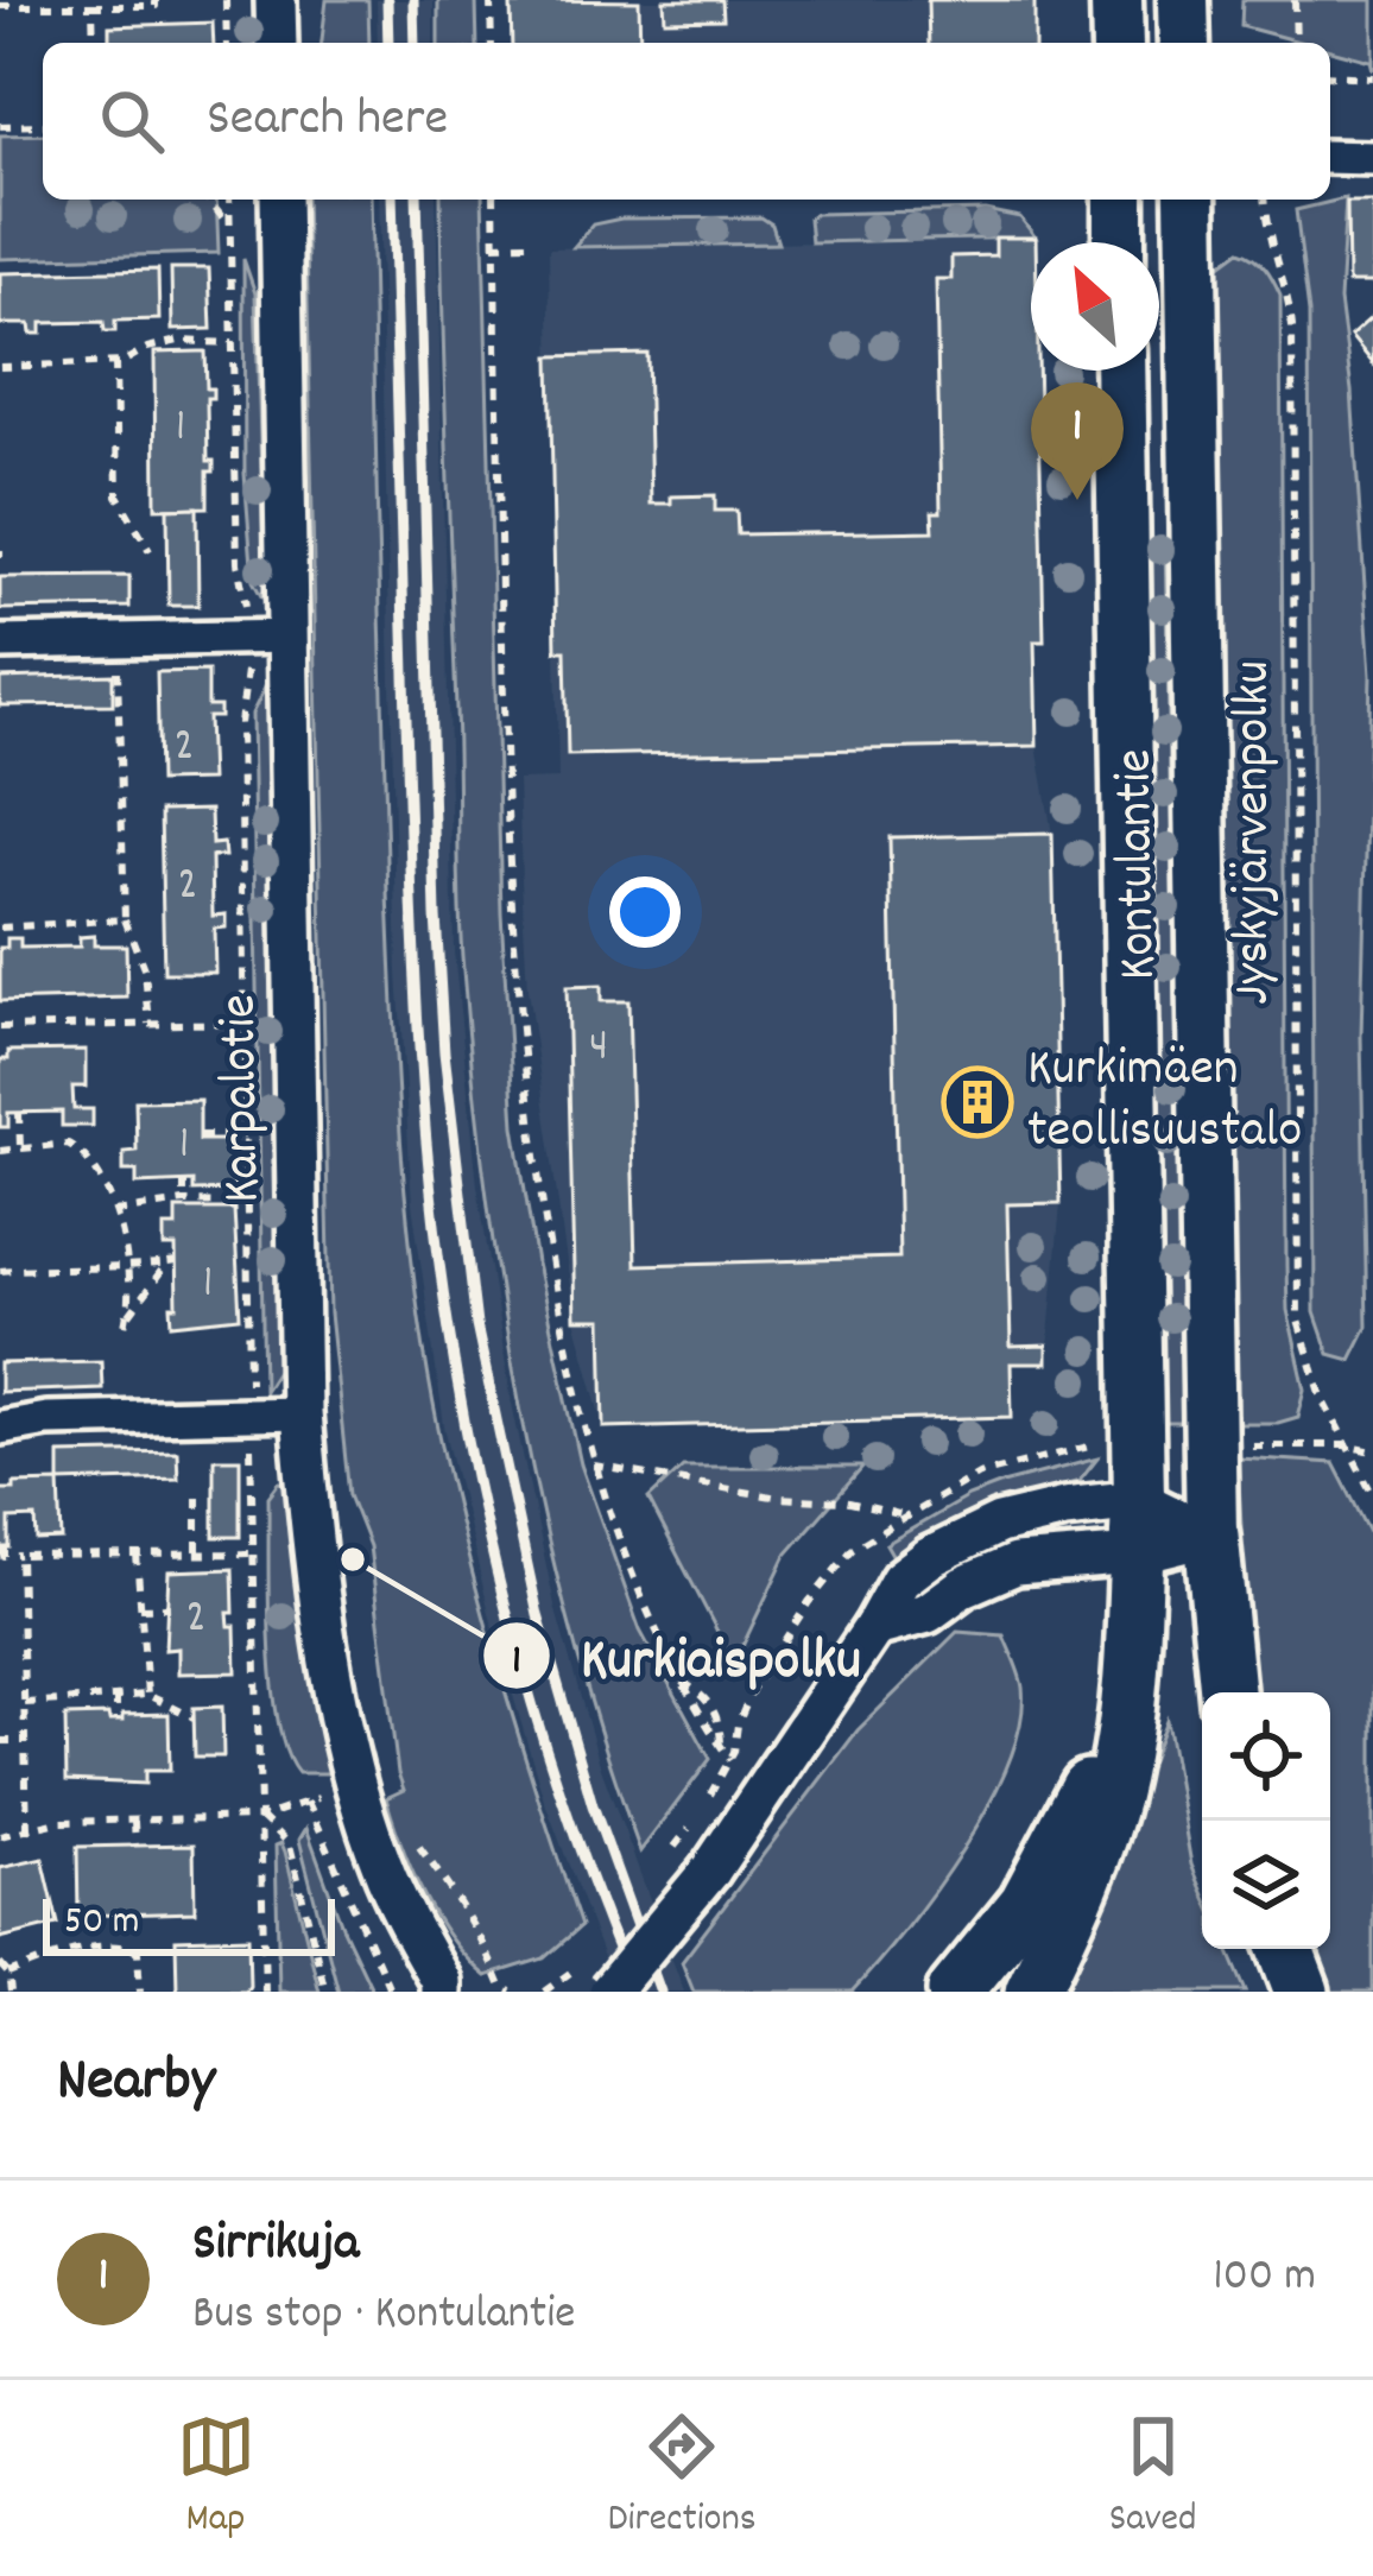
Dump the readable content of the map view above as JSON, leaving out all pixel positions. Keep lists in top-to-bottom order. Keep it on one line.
{"streets":{"main road":["Kontulantie"],"street":["Karpalotie"],"path":["Jyskyjärvenpolku"]},"places":{"building":["Kurkimäen teollisuustalo"],"other":["Kurkiaispolku"]},"house_numbers":["1","2","2","4","1","1","2"],"scale_bar":"50 m","north":"top left","page":{"search":"Search here","pins":"1","scale":"50 m","heading":"Nearby","list":[{"mark":"1","name":"Sirrikuja","note":"Bus stop · Kontulantie","value":"100 m"}],"nav":["Map","Directions","Saved"]}}
